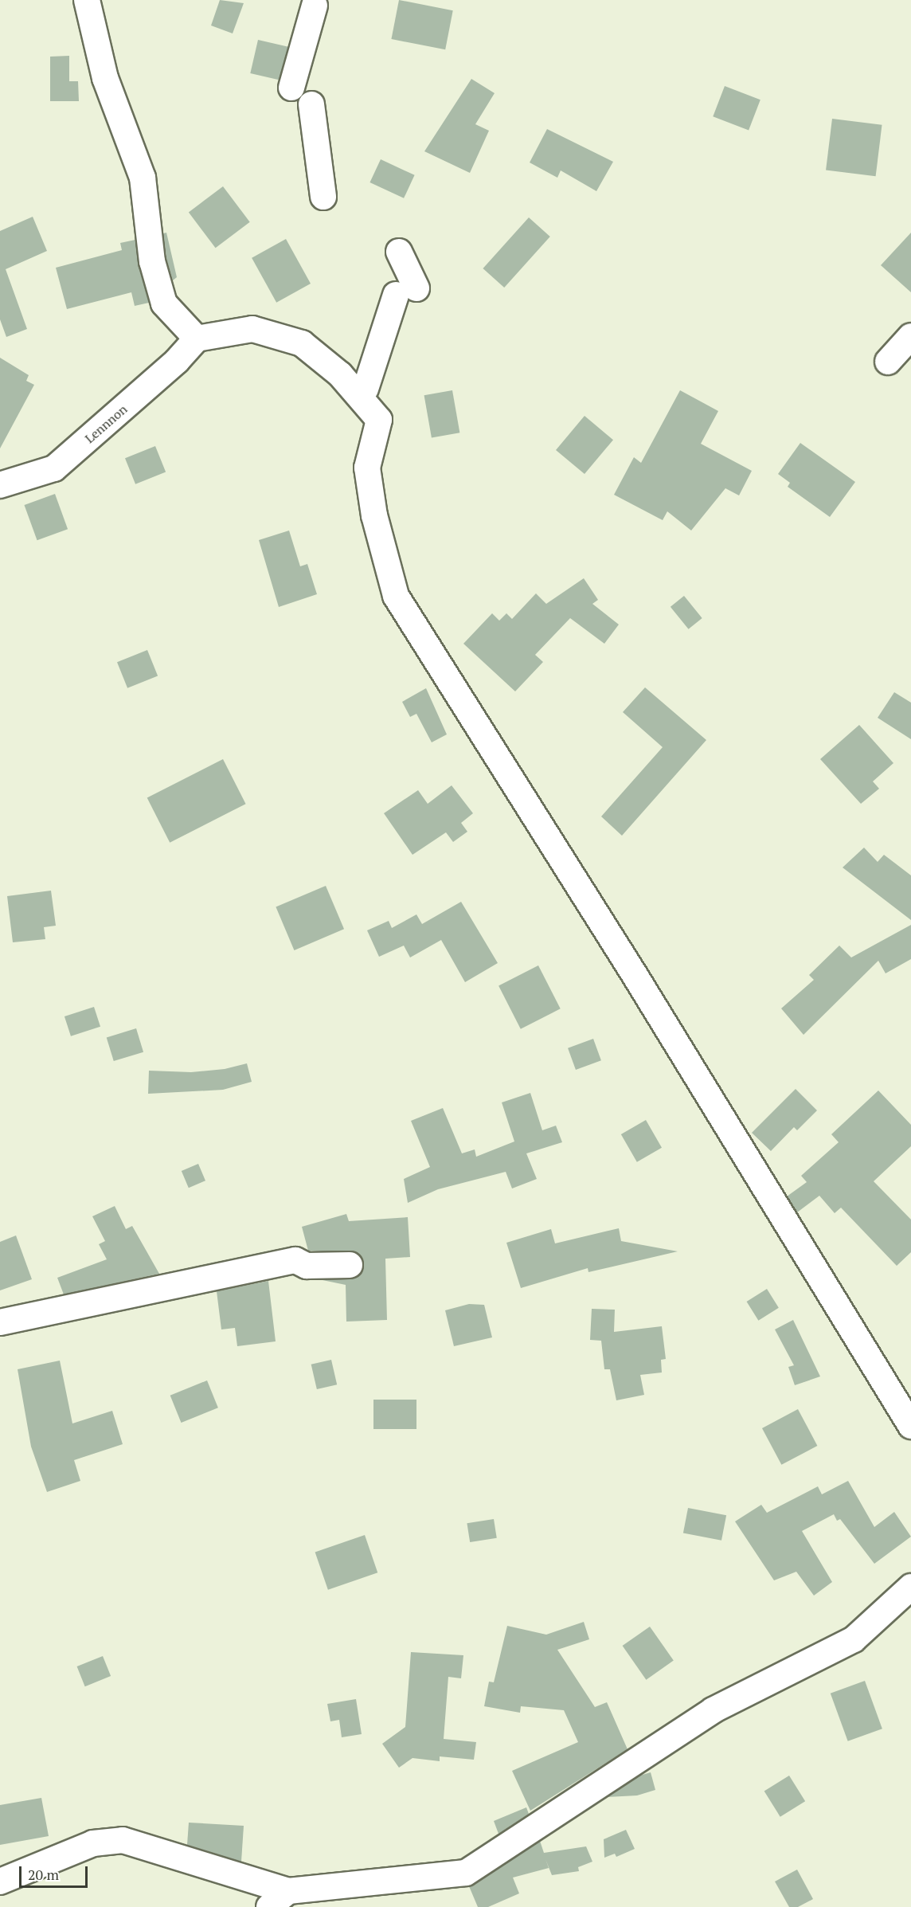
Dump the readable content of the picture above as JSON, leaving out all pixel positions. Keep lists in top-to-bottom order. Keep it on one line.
{"streets":{"street":["Lennnon"]},"scale_bar":"20 m"}
